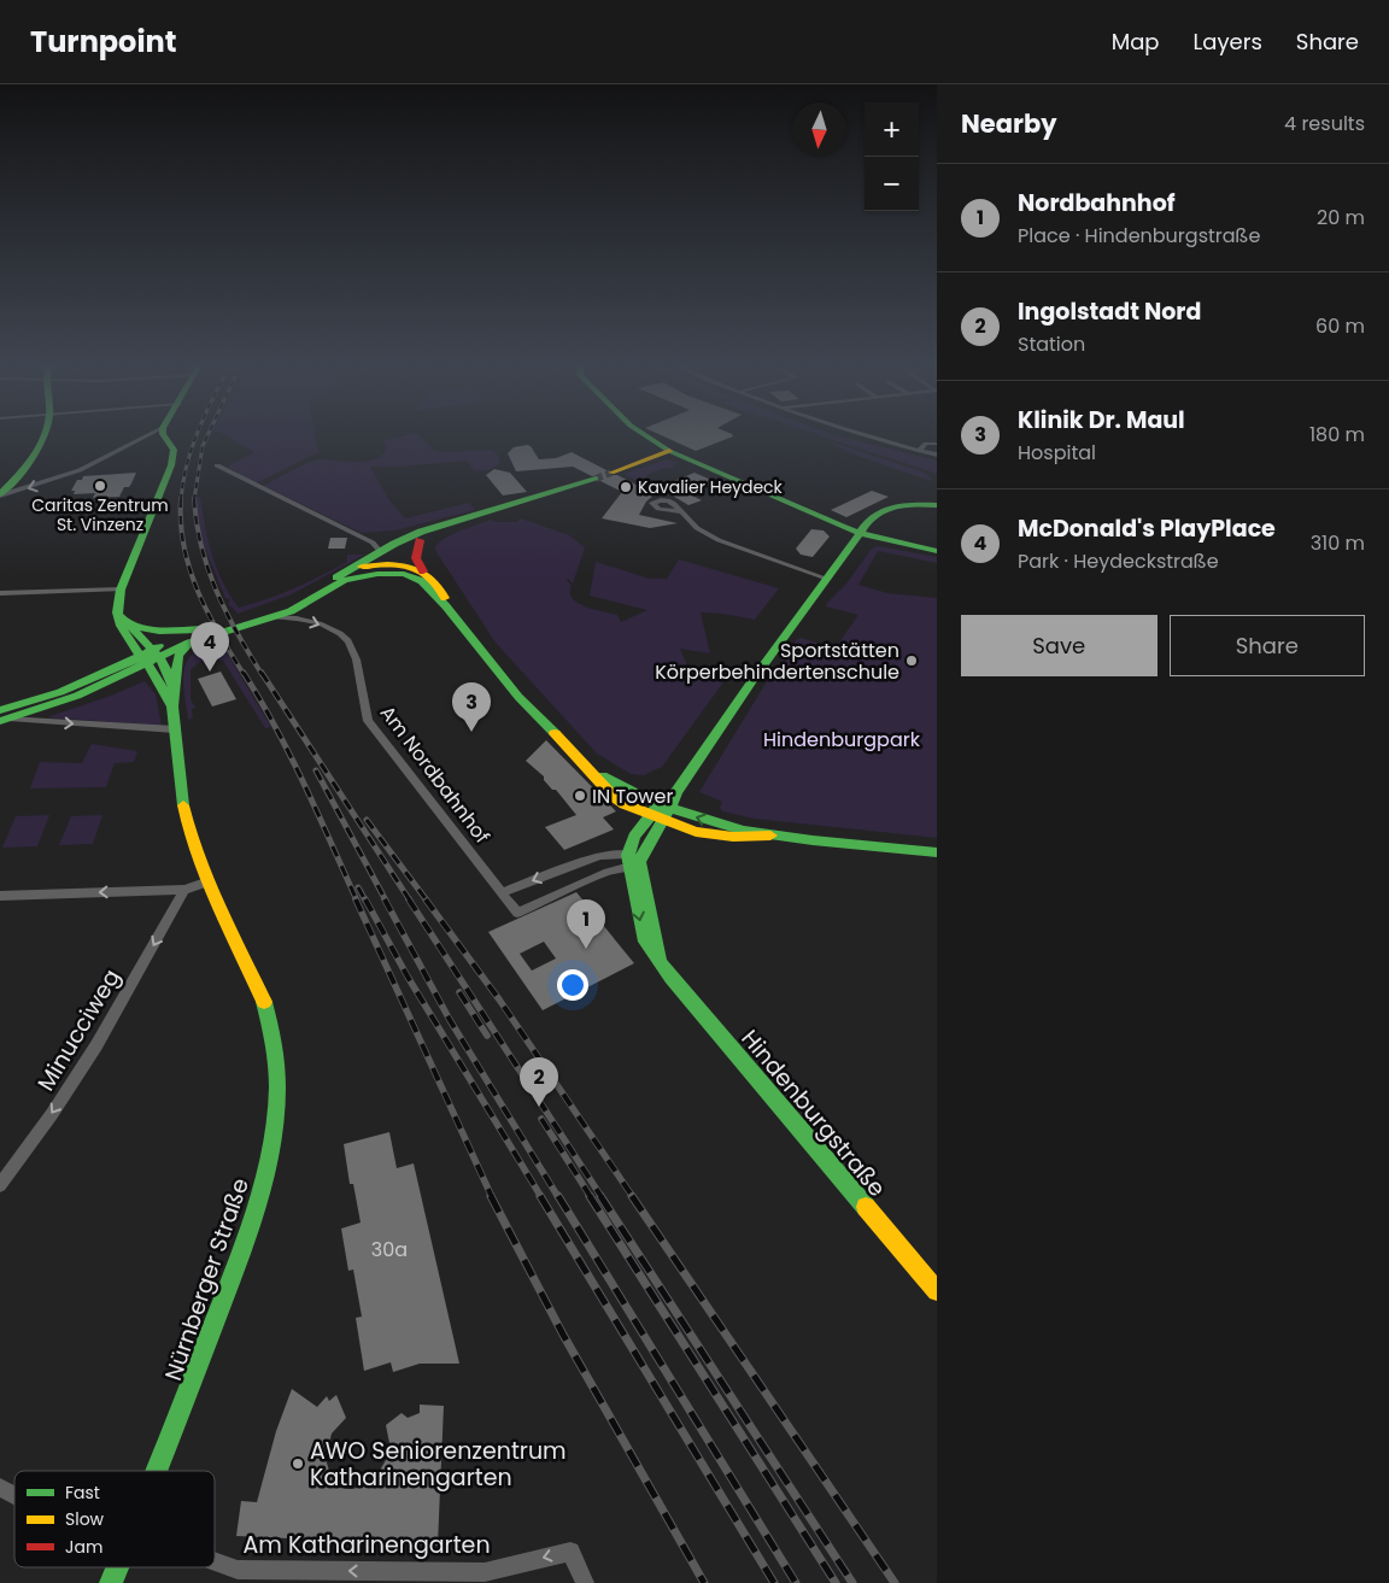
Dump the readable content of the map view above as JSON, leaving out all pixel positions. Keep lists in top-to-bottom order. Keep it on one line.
{"streets":{"street":["Am Nordbahnhof","Minucciweg","Hindenburgstraße","Nürnberger Straße","Am Katharinengarten"]},"crossings":[["Am Nordbahnhof","Hindenburgstraße"]],"one_way":["Am Nordbahnhof","Minucciweg","Am Katharinengarten"],"parks":["Hindenburgpark"],"places":["Caritas Zentrum St. Vinzenz","Kavalier Heydeck","Sportstätten Körperbehindertenschule","IN Tower","AWO Seniorenzentrum Katharinengarten"],"house_numbers":["30a"],"legend":["Fast","Slow","Jam"],"north":"bottom","page":{"header":"Turnpoint","nav":["Map","Layers","Share"],"heading":["Nearby","4 results"],"map_buttons":["+","−"],"list":[{"mark":"1","name":"Nordbahnhof","note":"Place · Hindenburgstraße","value":"20 m"},{"mark":"2","name":"Ingolstadt Nord","note":"Station","value":"60 m"},{"mark":"3","name":"Klinik Dr. Maul","note":"Hospital","value":"180 m"},{"mark":"4","name":"McDonald's PlayPlace","note":"Park · Heydeckstraße","value":"310 m"}],"buttons":["Save","Share"],"pins":["4","3","1","2"]}}
